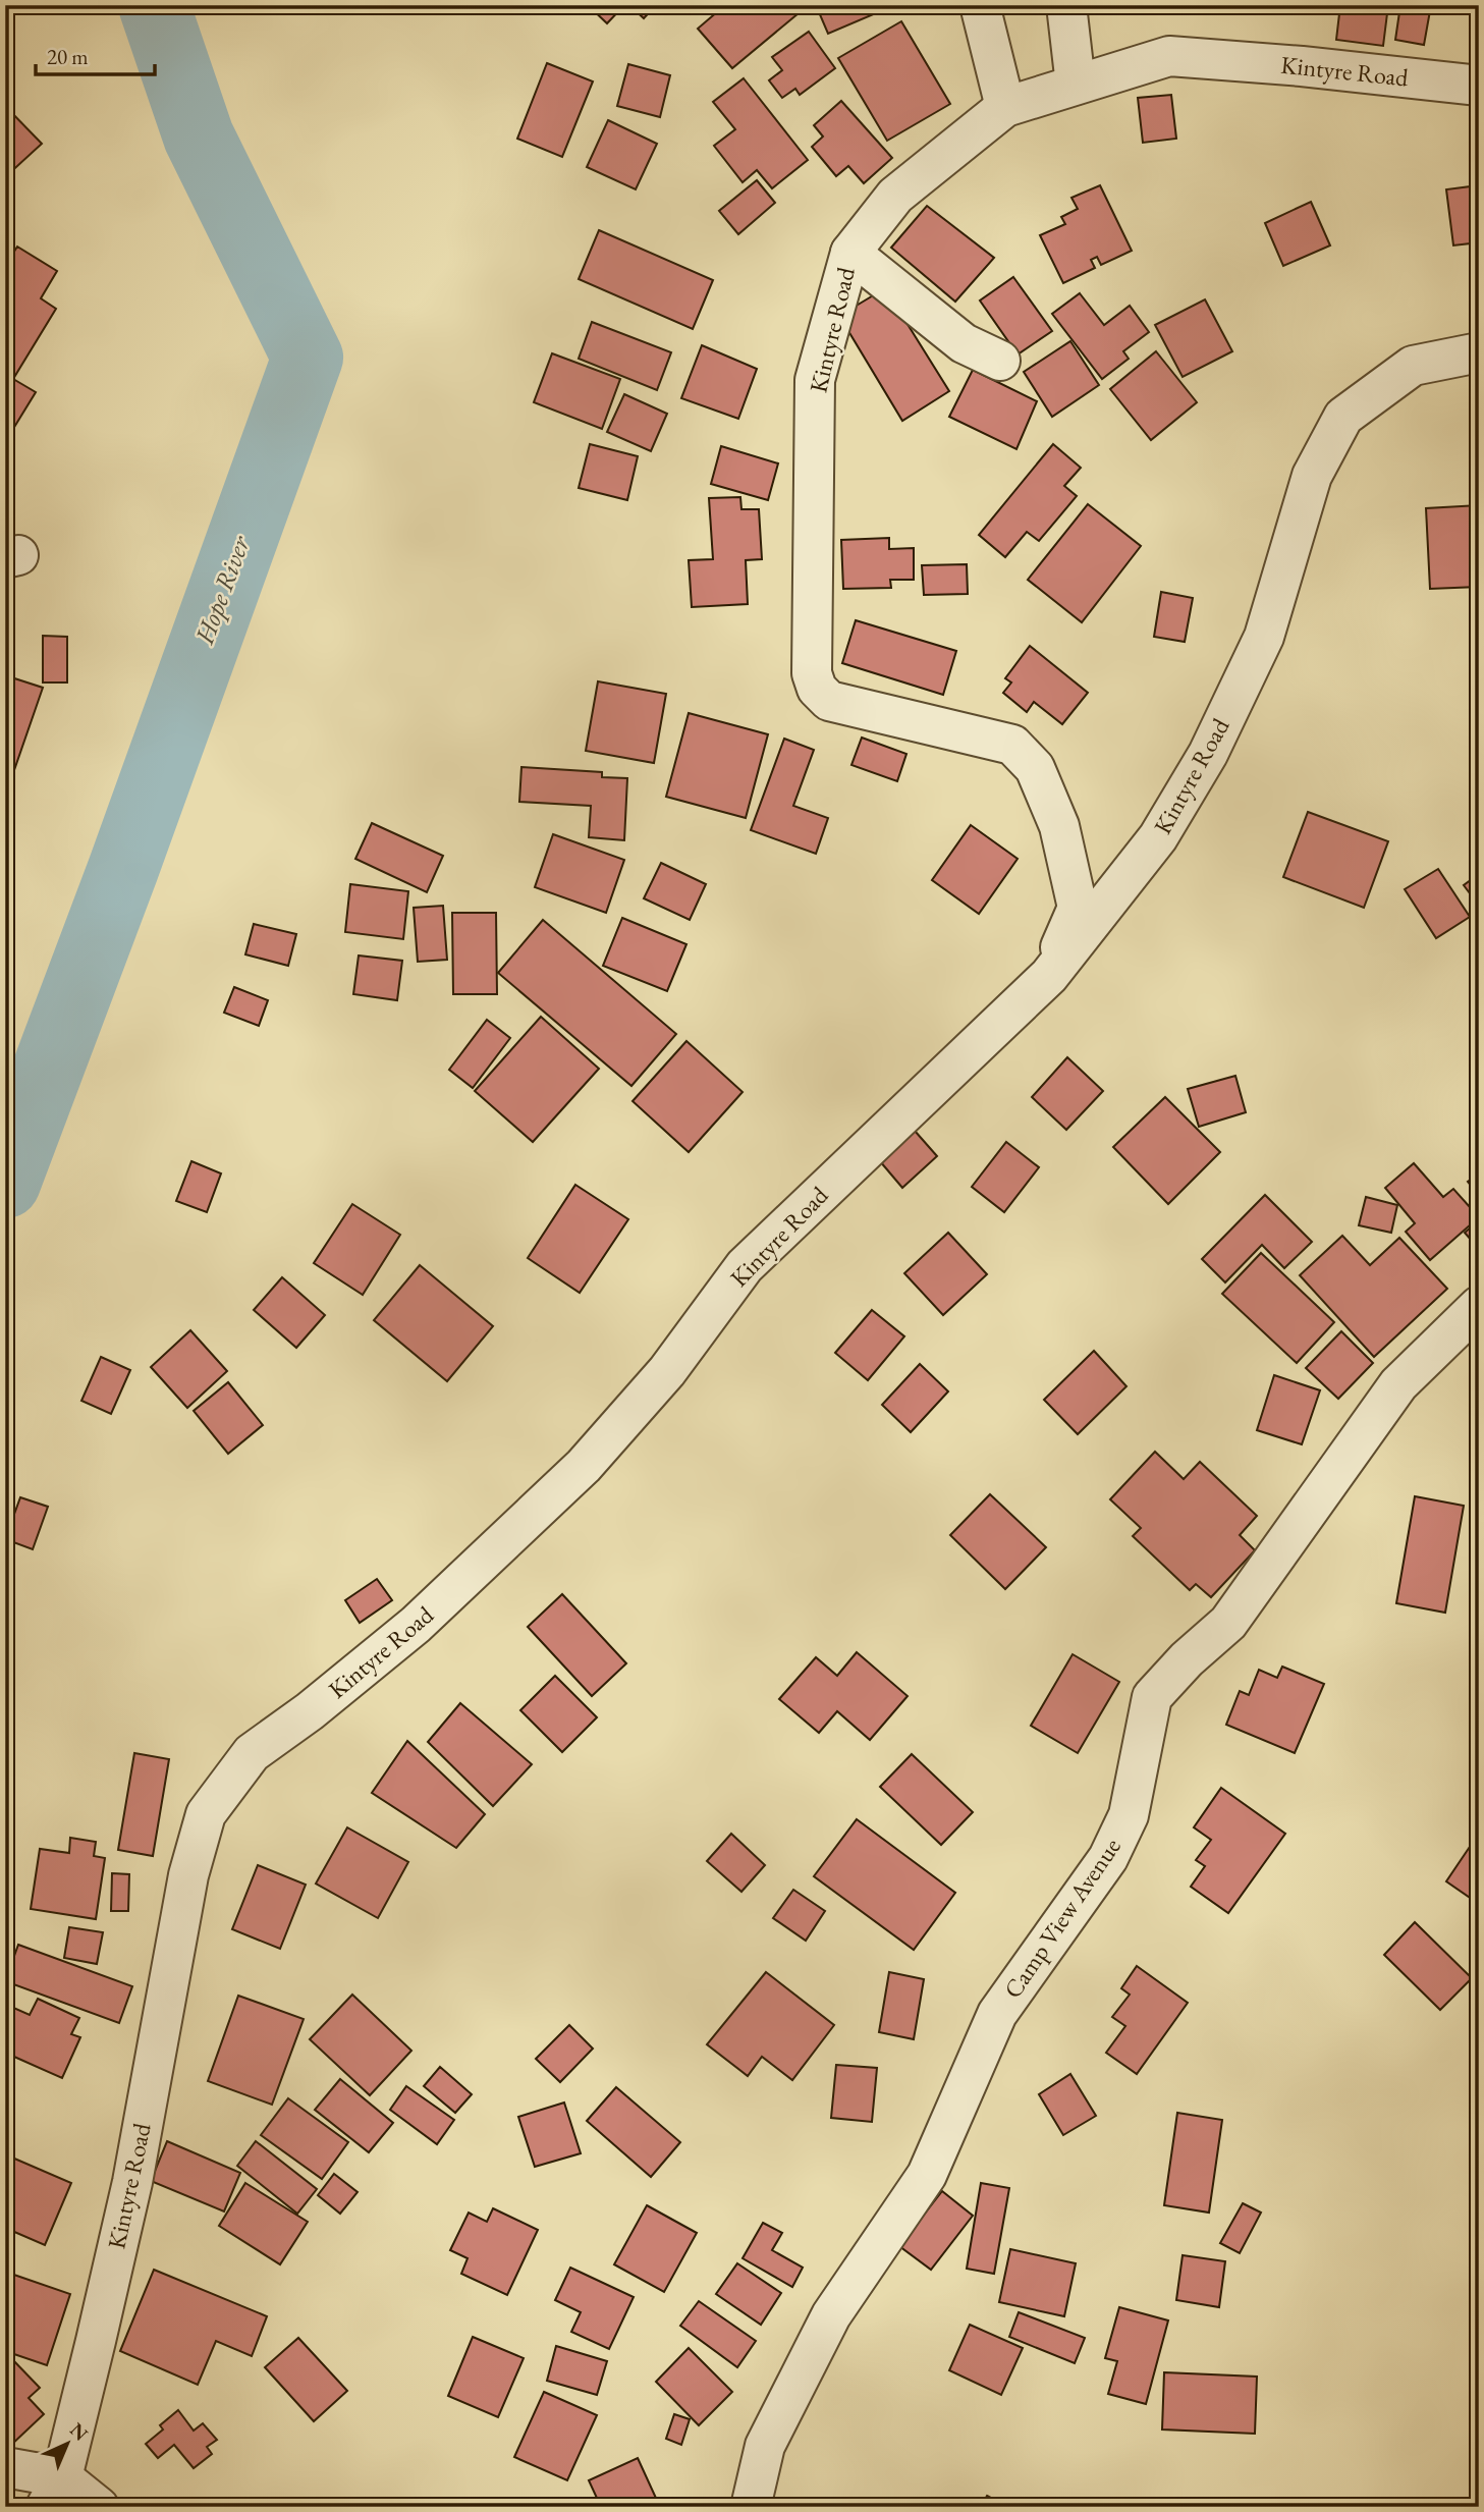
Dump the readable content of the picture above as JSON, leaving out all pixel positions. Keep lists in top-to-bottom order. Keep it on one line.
{"streets":{"street":["Kintyre Road","Camp View Avenue"]},"water":["Hope River"],"scale_bar":"20 m","north":"top right"}
